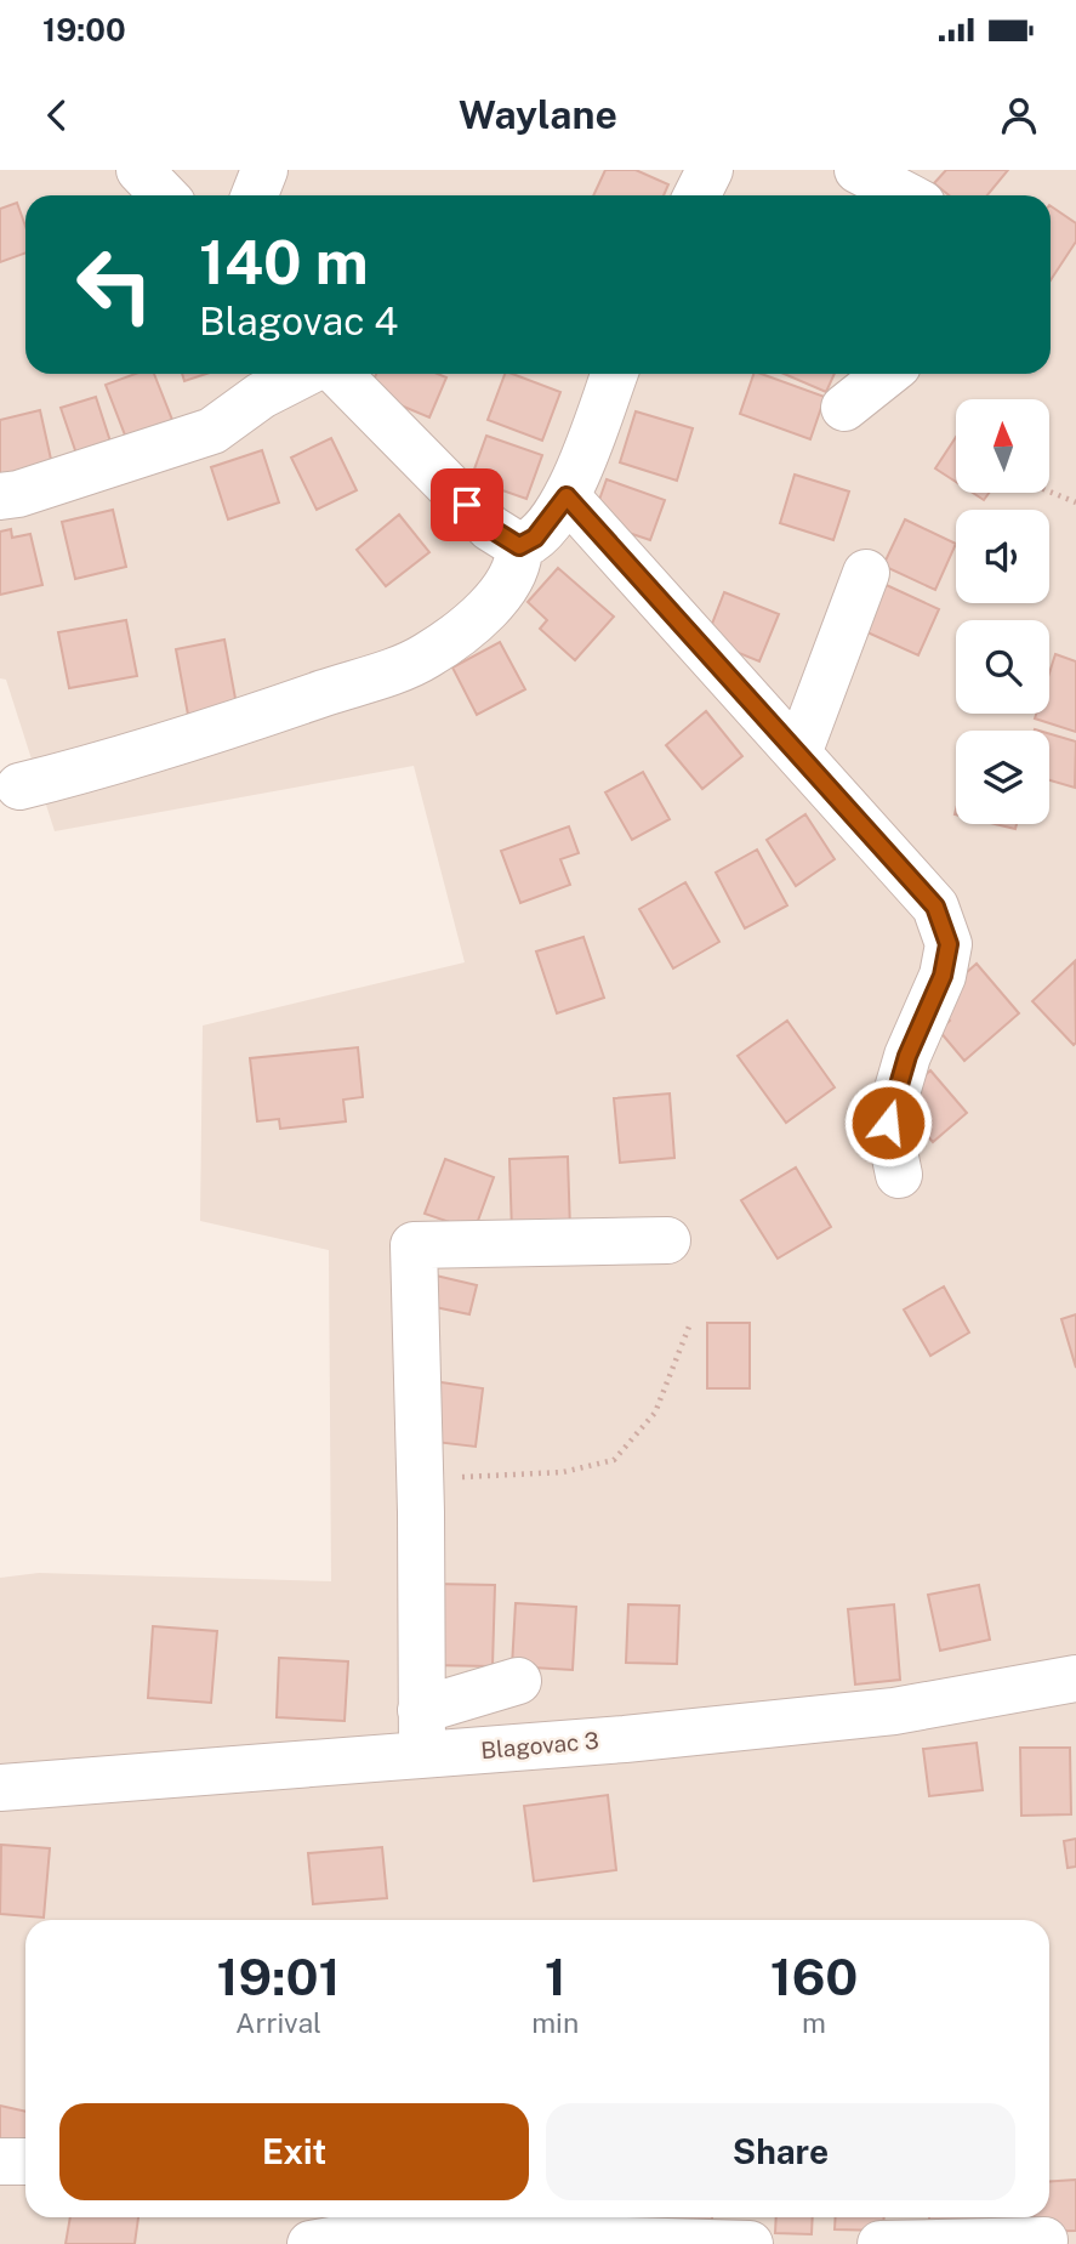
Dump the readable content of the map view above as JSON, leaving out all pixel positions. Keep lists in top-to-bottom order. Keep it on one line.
{"streets":{"street":["Blagovac 3"]},"north":"top","page":{"status":"19:00","header":"Waylane","turn":["140 m","Blagovac 4"],"eta":["19:01","Arrival","1","min","160","m"],"buttons":["Exit","Share"]}}
